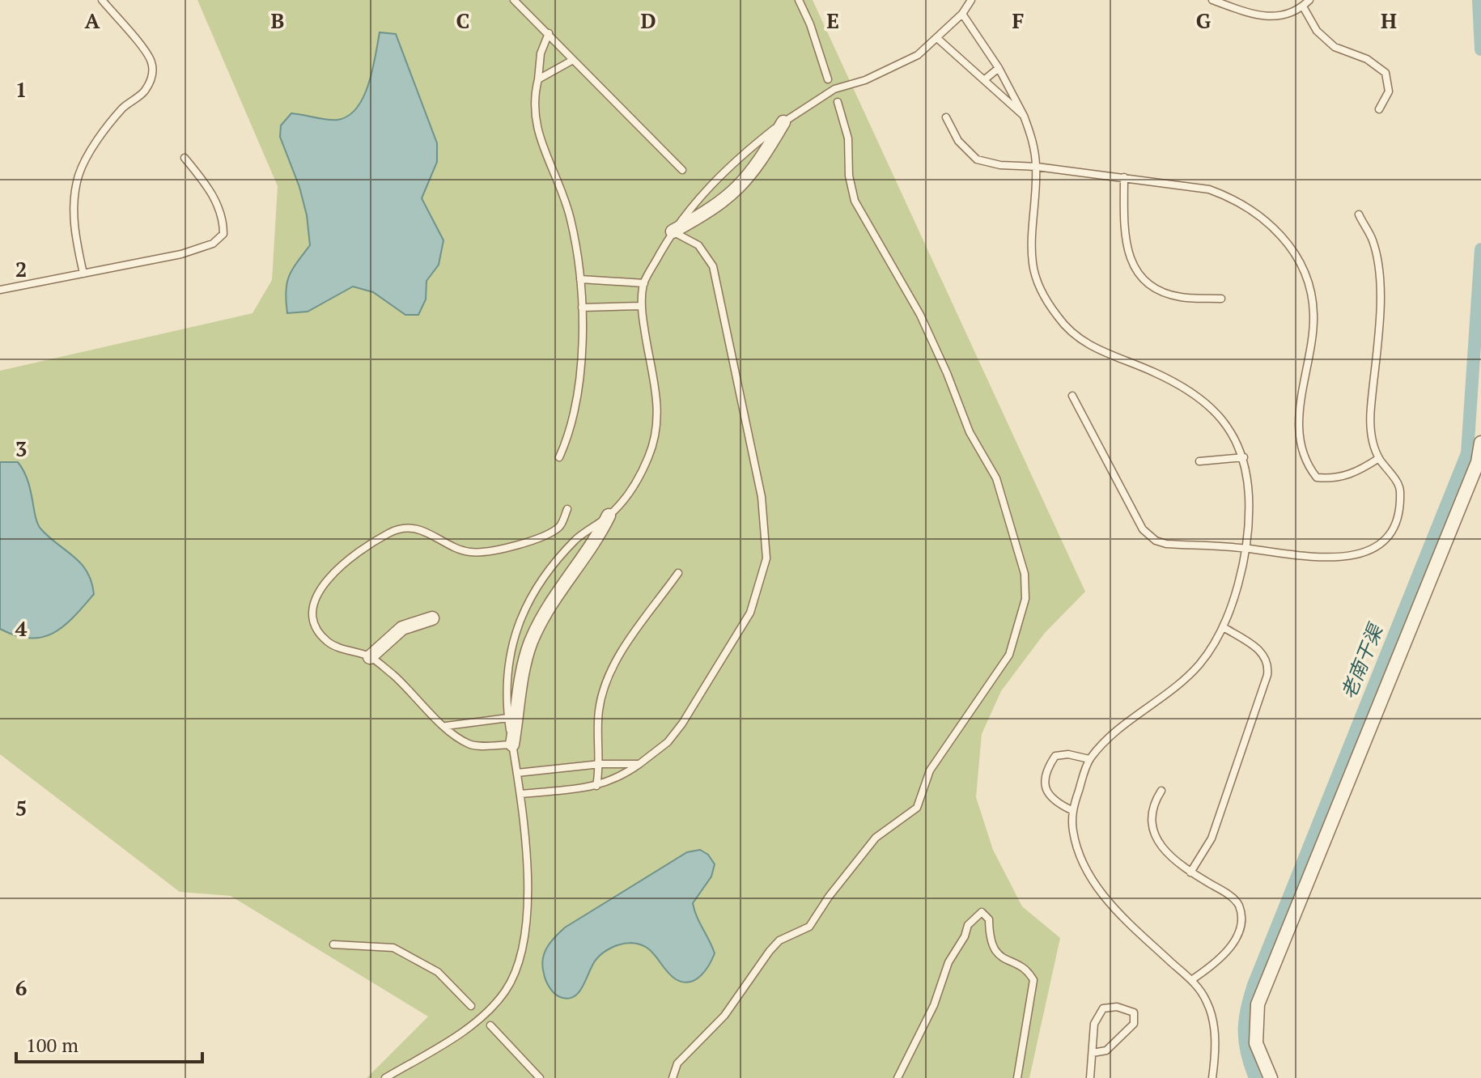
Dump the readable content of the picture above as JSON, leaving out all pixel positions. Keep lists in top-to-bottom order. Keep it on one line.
{"water":["老南干渠"],"scale_bar":"100 m","grid":{"columns":["A","B","C","D","E","F","G","H"],"rows":["1","2","3","4","5","6"]}}
